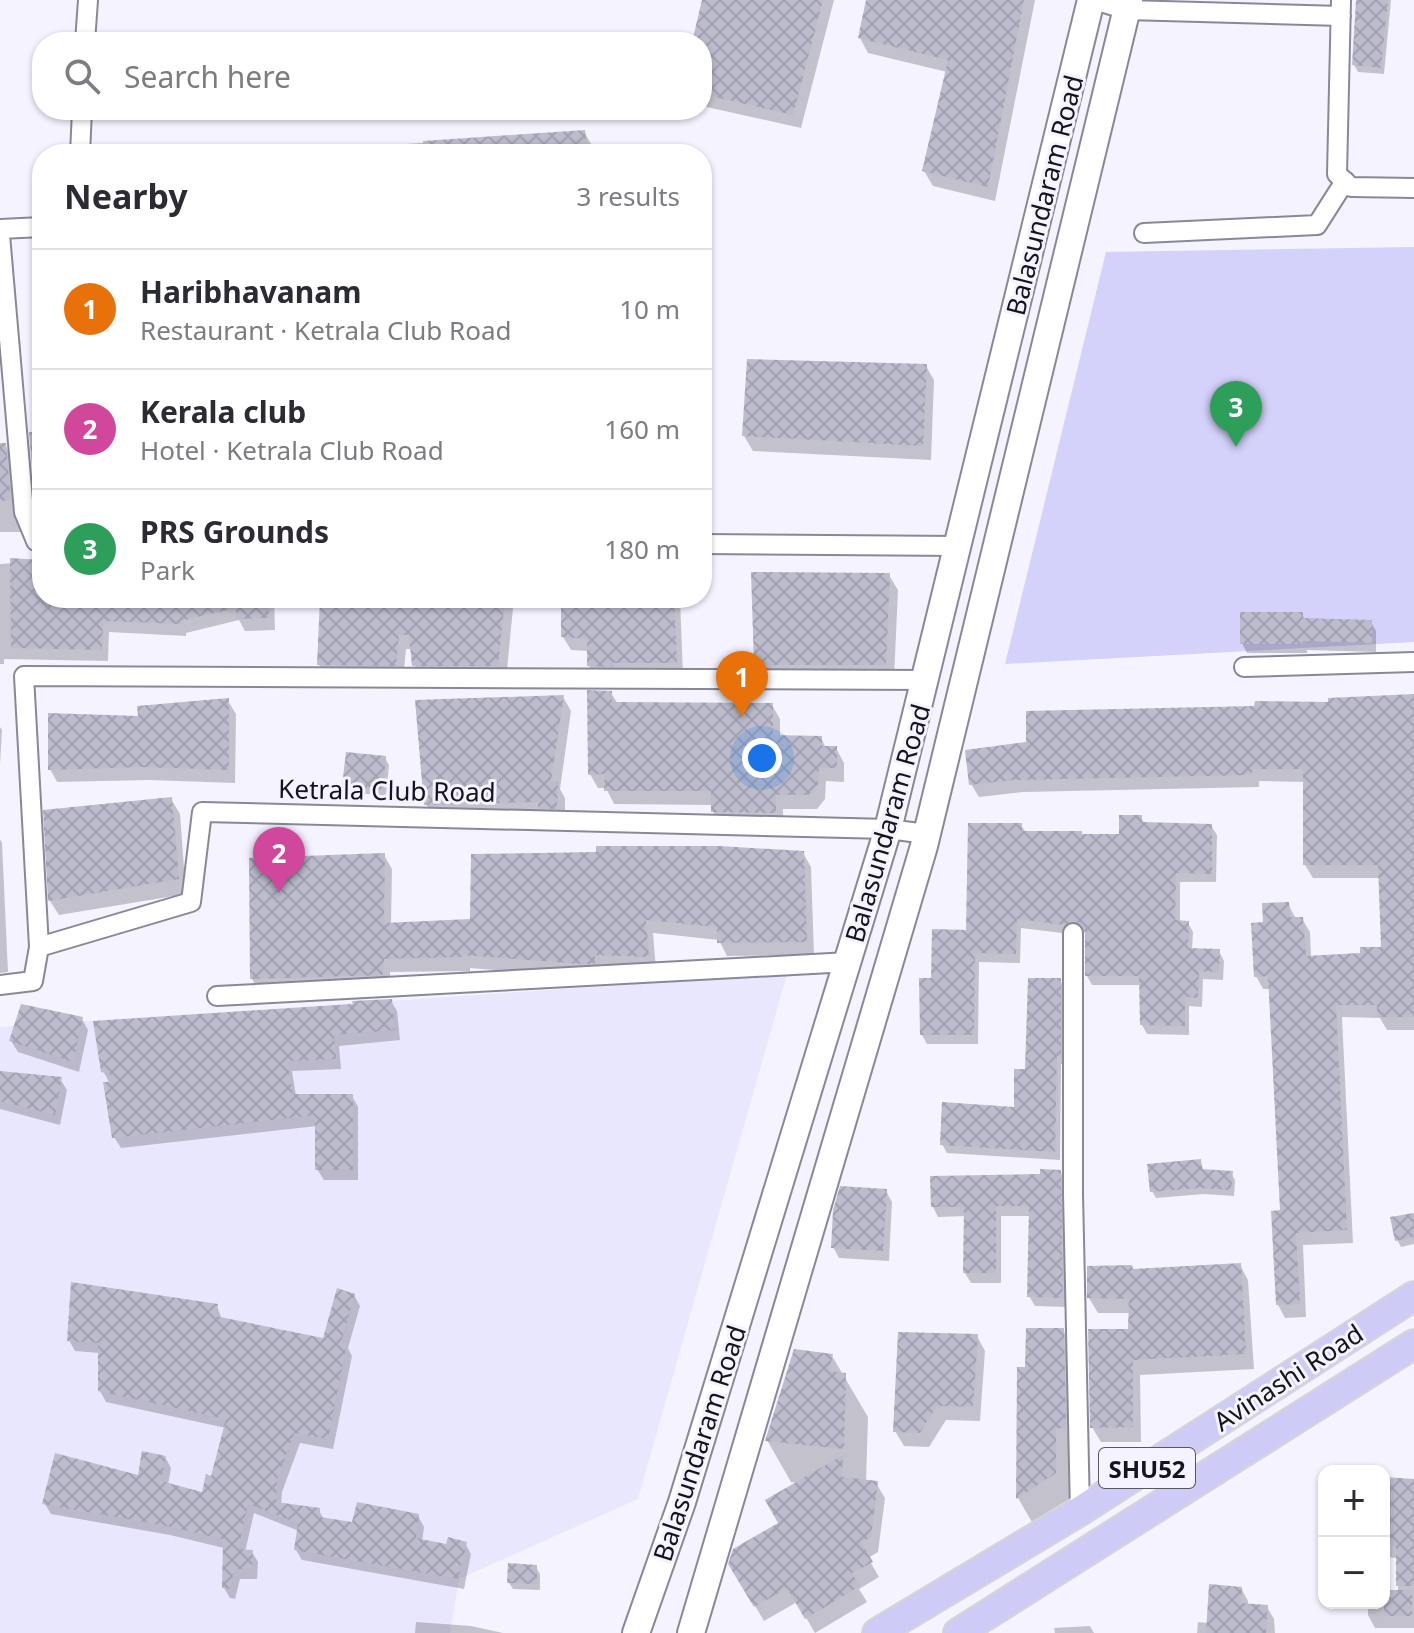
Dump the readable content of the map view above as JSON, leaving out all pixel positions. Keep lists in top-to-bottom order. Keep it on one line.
{"streets":{"main road":["Balasundaram Road","Avinashi Road","SHU52"],"street":["Ketrala Club Road"]},"crossings":[["Balasundaram Road","Ketrala Club Road"]],"page":{"search":"Search here","heading":["Nearby","3 results"],"list":[{"mark":"1","name":"Haribhavanam","note":"Restaurant · Ketrala Club Road","value":"10 m"},{"mark":"2","name":"Kerala club","note":"Hotel · Ketrala Club Road","value":"160 m"},{"mark":"3","name":"PRS Grounds","note":"Park","value":"180 m"}],"pins":["3","1","2"],"map_buttons":["+","−"]}}
